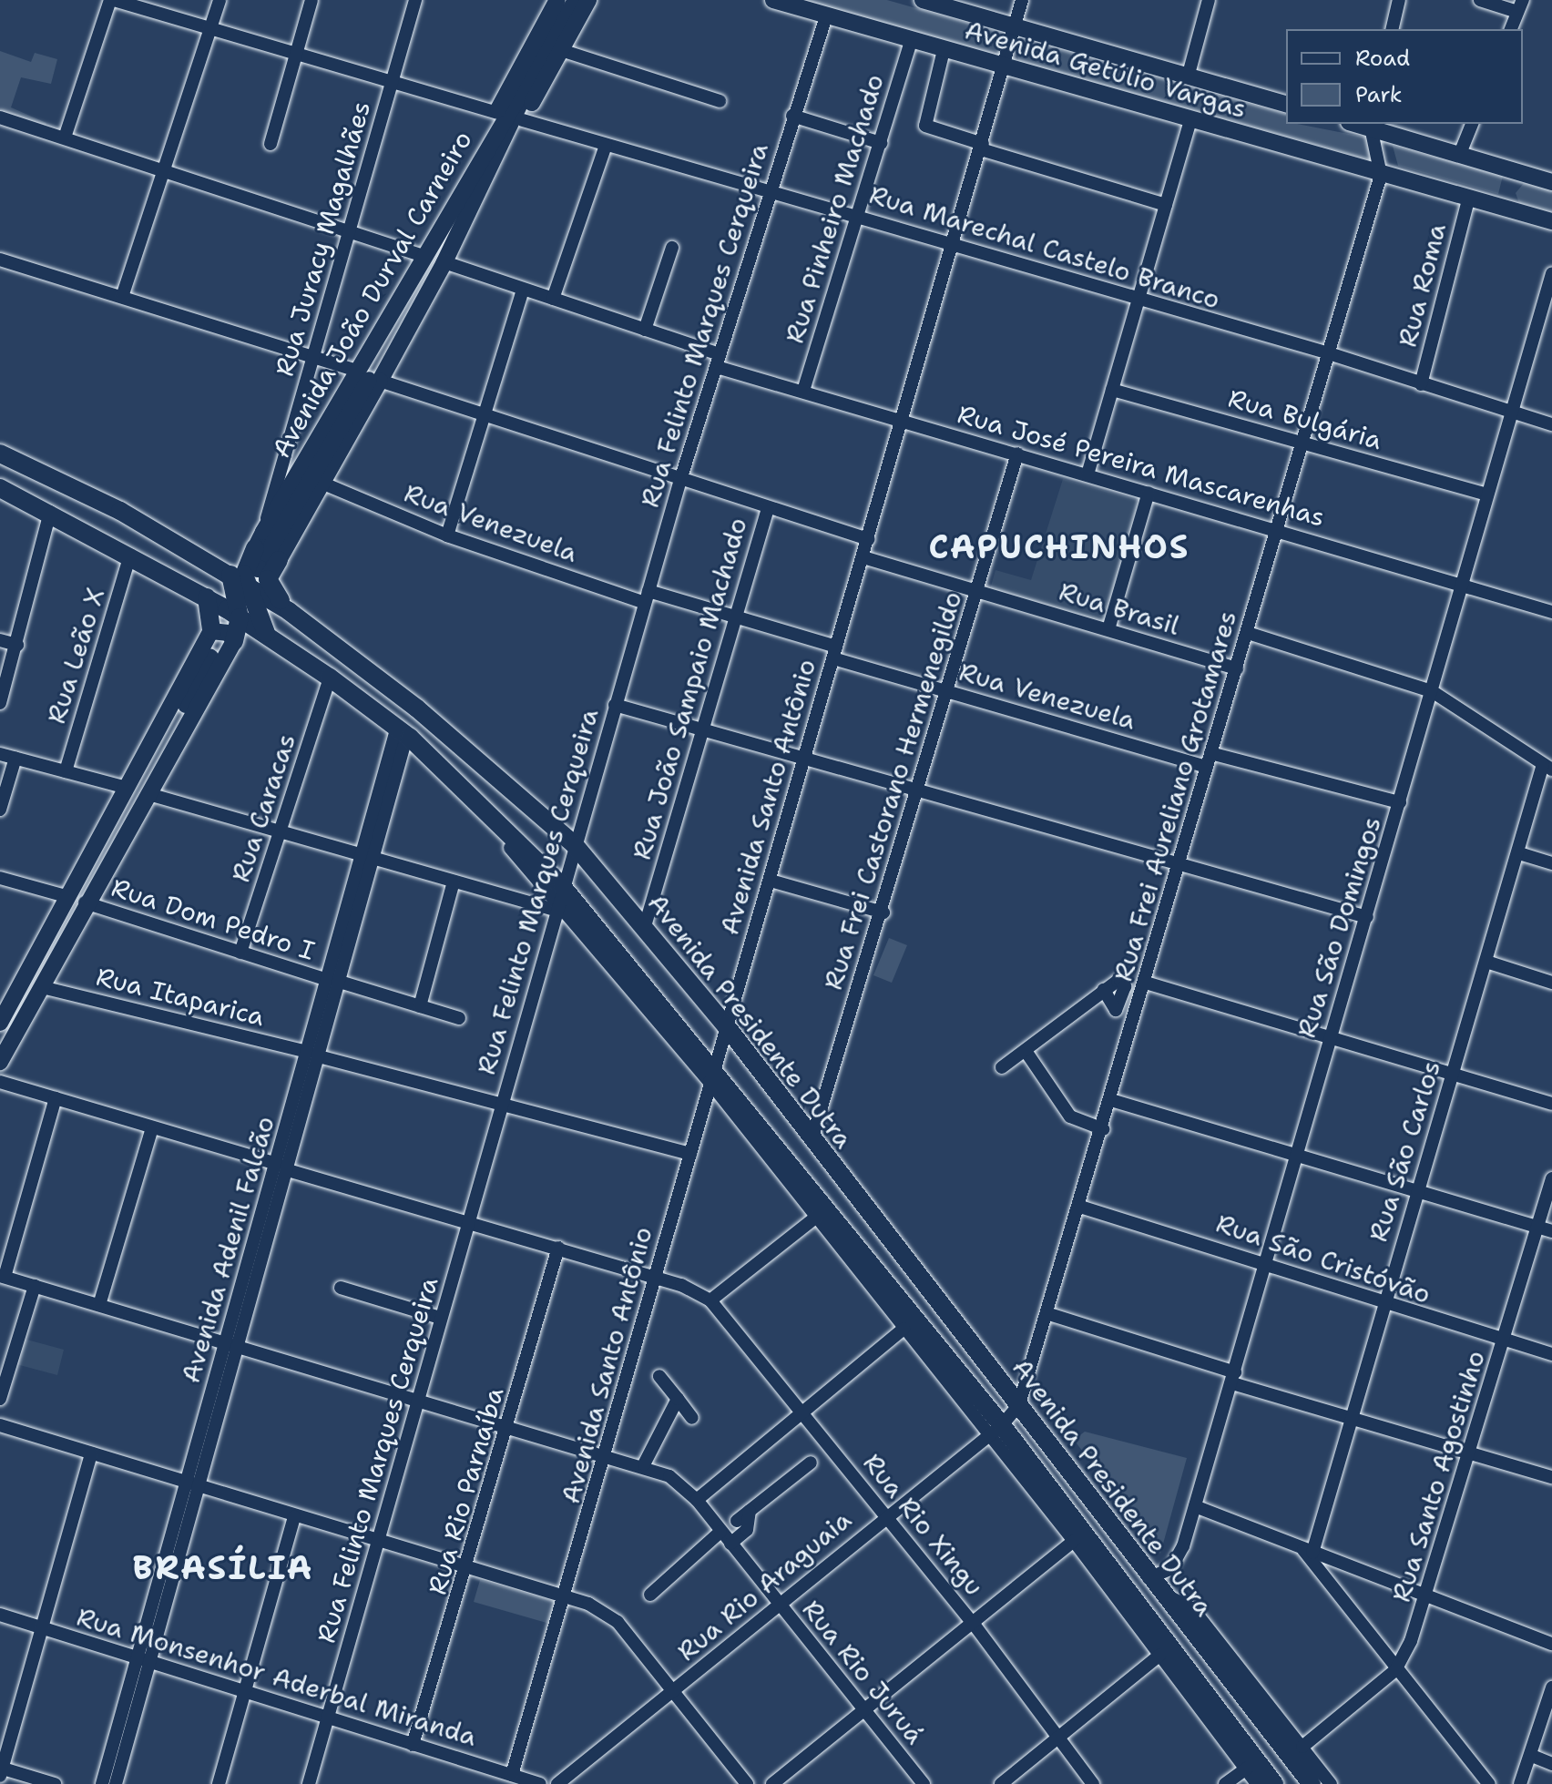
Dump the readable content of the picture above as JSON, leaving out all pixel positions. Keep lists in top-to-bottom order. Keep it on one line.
{"streets":{"highway":["Avenida Presidente Dutra"],"main road":["Avenida Getúlio Vargas","Avenida João Durval Carneiro"],"street":["Rua Pinheiro Machado","Rua Juracy Magalhães","Rua Marechal Castelo Branco","Rua Roma","Rua Felinto Marques Cerqueira","Rua Bulgária","Rua José Pereira Mascarenhas","Rua Venezuela","Rua Brasil","Rua Leão X","Rua João Sampaio Machado","Rua Frei Castorano Hermenegildo","Rua Frei Aureliano Grotamares","Avenida Santo Antônio","Rua Caracas","Rua Dom Pedro I","Rua São Domingos","Rua Itaparica","Rua São Carlos","Avenida Adenil Falcão","Rua São Cristóvão","Rua Santo Agostinho","Rua Rio Parnaíba","Rua Rio Xingu","Rua Rio Araguaia","Rua Rio Juruá","Rua Monsenhor Aderbal Miranda"]},"crossings":[["Avenida Getúlio Vargas","Rua Pinheiro Machado"],["Avenida Getúlio Vargas","Rua Roma"],["Avenida Getúlio Vargas","Rua Felinto Marques Cerqueira"],["Avenida Getúlio Vargas","Rua Frei Aureliano Grotamares"],["Avenida Getúlio Vargas","Avenida Santo Antônio"],["Rua Pinheiro Machado","Rua Marechal Castelo Branco"],["Rua Pinheiro Machado","Rua José Pereira Mascarenhas"],["Rua Juracy Magalhães","Avenida João Durval Carneiro"],["Rua Marechal Castelo Branco","Rua Roma"],["Rua Marechal Castelo Branco","Rua Felinto Marques Cerqueira"],["Rua Marechal Castelo Branco","Rua Frei Aureliano Grotamares"],["Rua Marechal Castelo Branco","Avenida Santo Antônio"],["Rua Marechal Castelo Branco","Rua São Domingos"],["Avenida João Durval Carneiro","Rua José Pereira Mascarenhas"],["Avenida João Durval Carneiro","Rua Venezuela"],["Rua Felinto Marques Cerqueira","Rua José Pereira Mascarenhas"],["Rua Felinto Marques Cerqueira","Rua Venezuela"],["Rua Felinto Marques Cerqueira","Rua Itaparica"],["Rua Felinto Marques Cerqueira","Avenida Presidente Dutra"],["Rua Felinto Marques Cerqueira","Rua Rio Juruá"],["Rua Felinto Marques Cerqueira","Rua Monsenhor Aderbal Miranda"],["Rua Bulgária","Rua Frei Aureliano Grotamares"],["Rua Bulgária","Rua São Domingos"],["Rua José Pereira Mascarenhas","Rua Frei Castorano Hermenegildo"],["Rua José Pereira Mascarenhas","Rua Frei Aureliano Grotamares"],["Rua José Pereira Mascarenhas","Avenida Santo Antônio"],["Rua José Pereira Mascarenhas","Rua São Domingos"],["Rua Venezuela","Rua João Sampaio Machado"],["Rua Venezuela","Rua Frei Castorano Hermenegildo"],["Rua Venezuela","Rua Frei Aureliano Grotamares"],["Rua Venezuela","Avenida Santo Antônio"],["Rua Brasil","Rua Frei Castorano Hermenegildo"],["Rua Brasil","Rua Frei Aureliano Grotamares"],["Rua Brasil","Avenida Santo Antônio"],["Rua Leão X","Avenida Presidente Dutra"],["Rua João Sampaio Machado","Avenida Presidente Dutra"],["Rua Frei Castorano Hermenegildo","Avenida Presidente Dutra"],["Rua Frei Aureliano Grotamares","Avenida Presidente Dutra"],["Rua Frei Aureliano Grotamares","Rua São Cristóvão"],["Rua Frei Aureliano Grotamares","Rua Rio Araguaia"],["Avenida Santo Antônio","Rua Itaparica"],["Avenida Santo Antônio","Avenida Presidente Dutra"],["Avenida Santo Antônio","Rua Rio Juruá"],["Avenida Santo Antônio","Rua Monsenhor Aderbal Miranda"],["Rua Caracas","Rua Dom Pedro I"],["Rua Caracas","Avenida Presidente Dutra"],["Rua Dom Pedro I","Avenida Adenil Falcão"],["Rua São Domingos","Avenida Presidente Dutra"],["Rua São Domingos","Rua São Cristóvão"],["Rua Itaparica","Avenida Adenil Falcão"],["Avenida Presidente Dutra","Avenida Adenil Falcão"],["Avenida Presidente Dutra","Rua Rio Araguaia"],["Rua São Carlos","Rua São Cristóvão"],["Avenida Adenil Falcão","Rua Rio Juruá"],["Avenida Adenil Falcão","Rua Monsenhor Aderbal Miranda"],["Rua São Cristóvão","Rua Santo Agostinho"],["Rua Rio Parnaíba","Rua Rio Juruá"],["Rua Rio Parnaíba","Rua Monsenhor Aderbal Miranda"],["Rua Rio Xingu","Rua Rio Araguaia"],["Rua Rio Araguaia","Rua Rio Juruá"]],"districts":["CAPUCHINHOS","BRASÍLIA"],"legend":["Road","Park"]}
